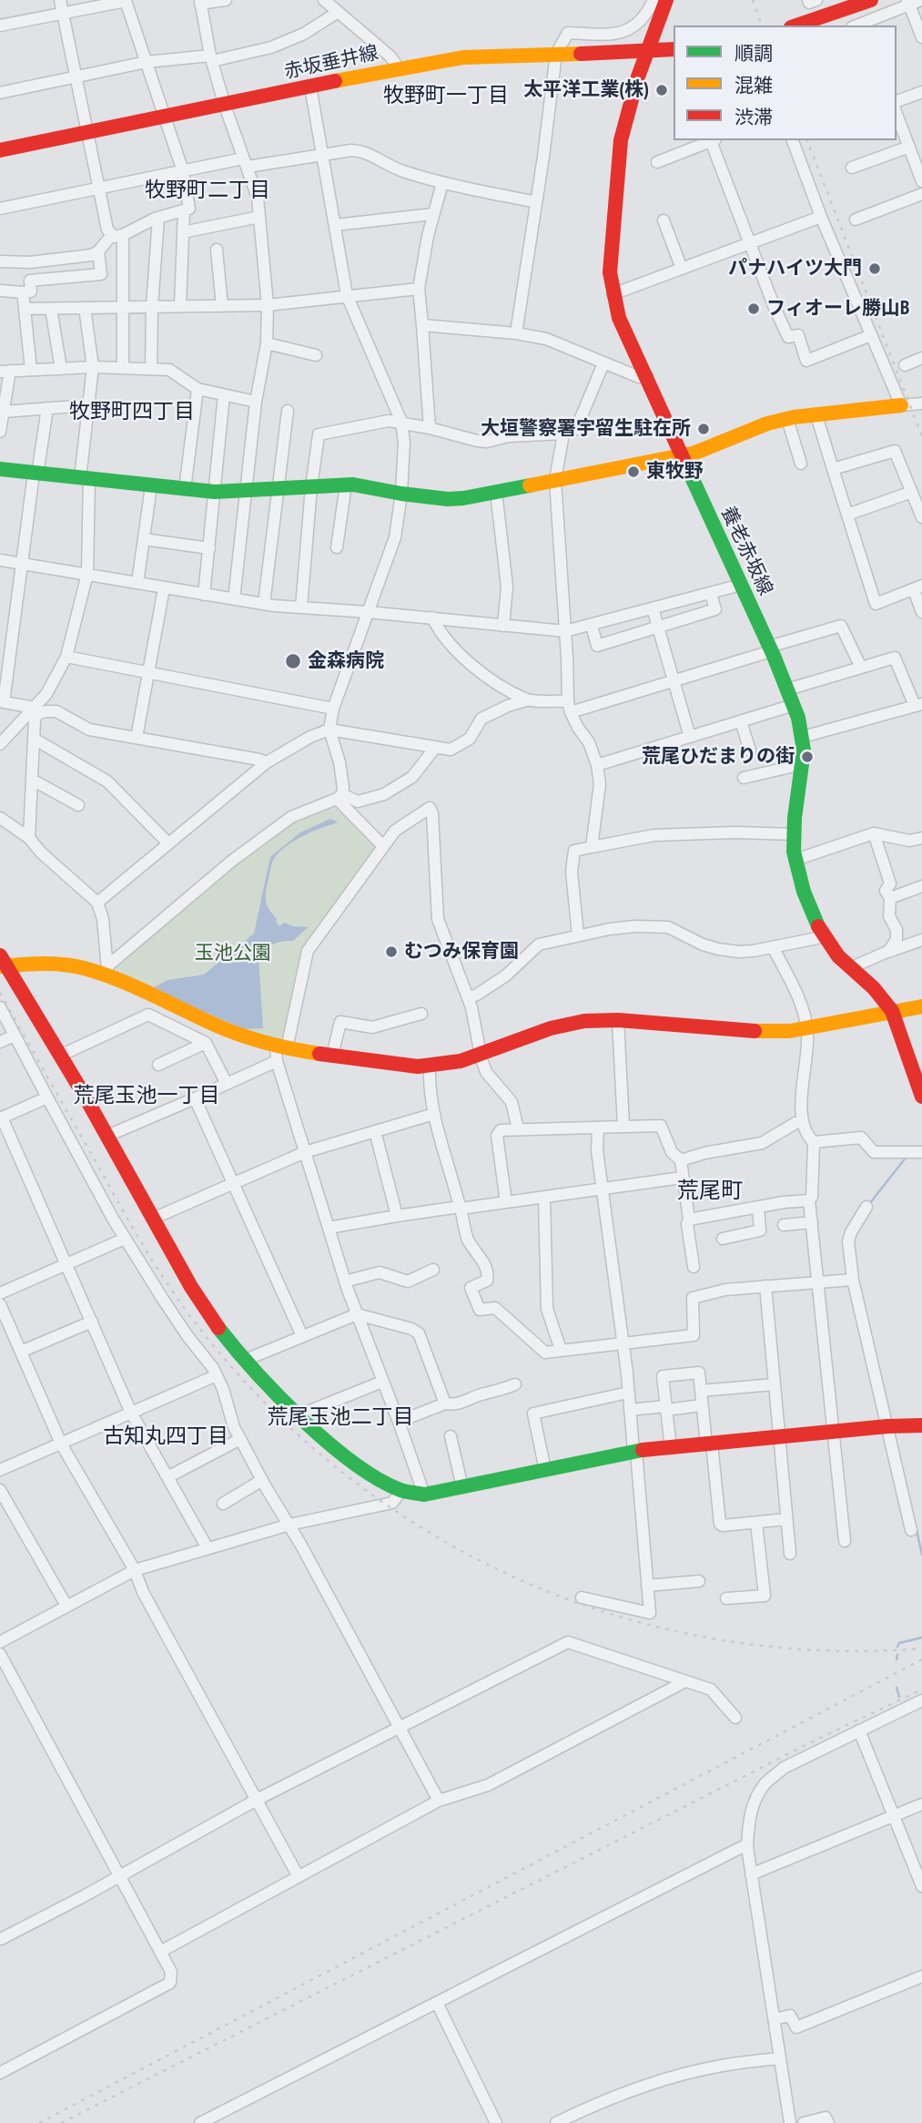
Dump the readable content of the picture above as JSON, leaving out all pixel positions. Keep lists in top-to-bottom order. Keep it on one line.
{"streets":{"street":["赤坂垂井線","養老赤坂線"]},"districts":["牧野町一丁目","牧野町二丁目","牧野町四丁目","荒尾玉池一丁目","荒尾町","荒尾玉池二丁目","古知丸四丁目"],"parks":["玉池公園"],"places":["太平洋工業(株)","パナハイツ大門","フィオーレ勝山B","大垣警察署宇留生駐在所","東牧野","金森病院","荒尾ひだまりの街","むつみ保育園"],"legend":["順調","混雑","渋滞"]}
